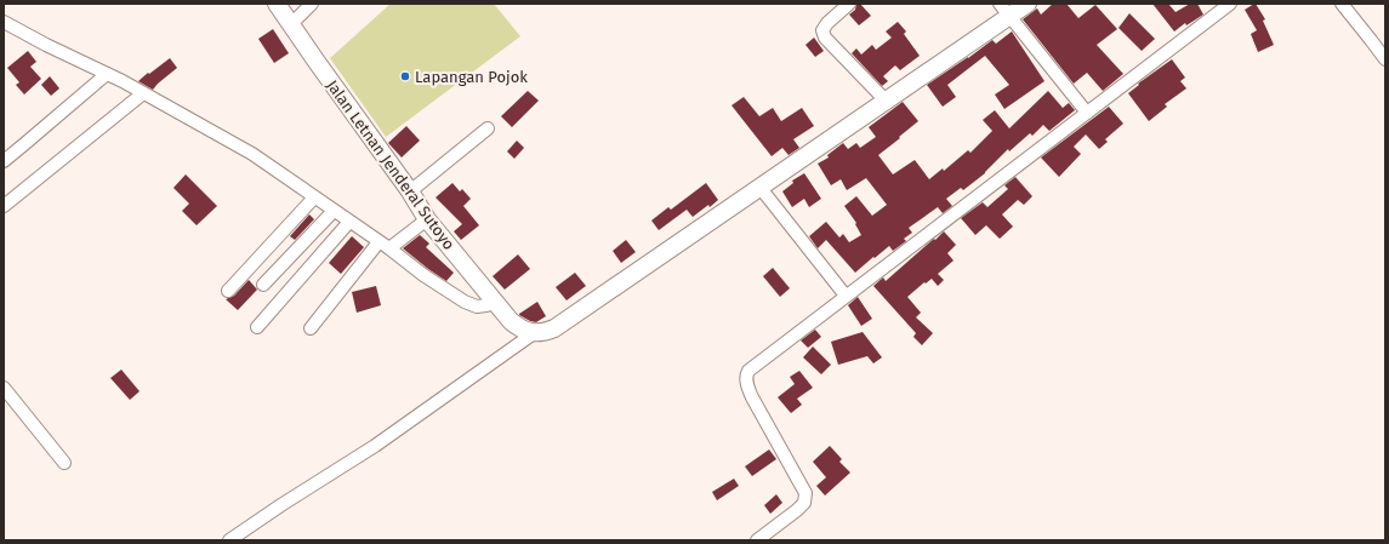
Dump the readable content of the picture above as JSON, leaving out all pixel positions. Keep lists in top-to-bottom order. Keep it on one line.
{"streets":{"street":["Jalan Letnan Jenderal Sutoyo"]},"places":["Lapangan Pojok"]}
